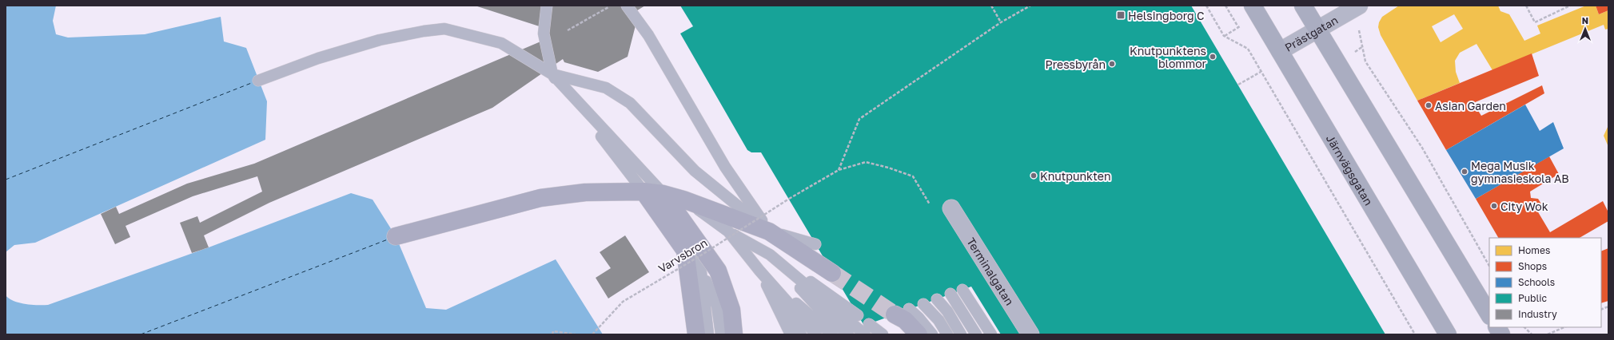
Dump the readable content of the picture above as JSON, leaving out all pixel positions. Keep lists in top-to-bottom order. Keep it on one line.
{"streets":{"main road":["Järnvägsgatan"],"street":["Prästgatan","Terminalgatan"],"path":["Varvsbron"]},"crossings":[["Prästgatan","Järnvägsgatan"]],"places":{"transit":["Helsingborg C"],"other":["Knutpunktens blommor","Pressbyrån","Asian Garden","Mega Musik gymnasieskola AB","Knutpunkten","City Wok"]},"legend":["Homes","Shops","Schools","Public","Industry"],"north":"top"}
